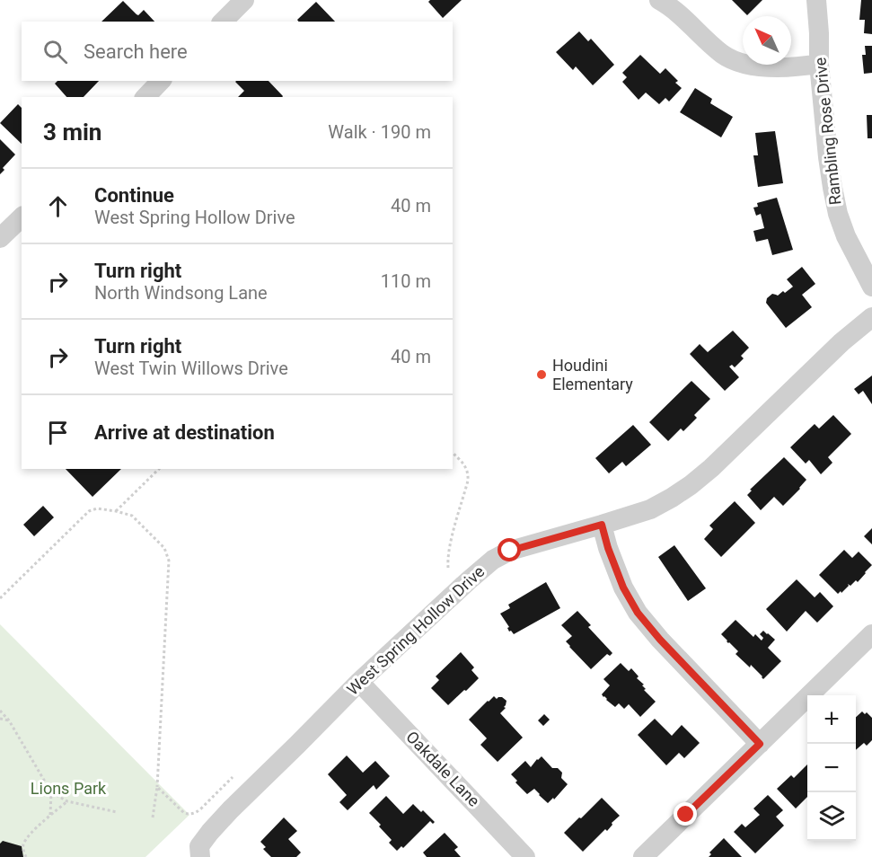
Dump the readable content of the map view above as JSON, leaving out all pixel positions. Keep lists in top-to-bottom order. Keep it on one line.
{"streets":{"street":["Rambling Rose Drive","West Spring Hollow Drive","Oakdale Lane"]},"crossings":[["West Spring Hollow Drive","Oakdale Lane"]],"parks":["Lions Park"],"places":["Houdini Elementary"],"north":"top left","page":{"search":"Search here","heading":["3 min","Walk · 190 m"],"list":[["Continue","West Spring Hollow Drive","40 m"],["Turn right","North Windsong Lane","110 m"],["Turn right","West Twin Willows Drive","40 m"],"Arrive at destination"],"map_buttons":["+","−"]}}
